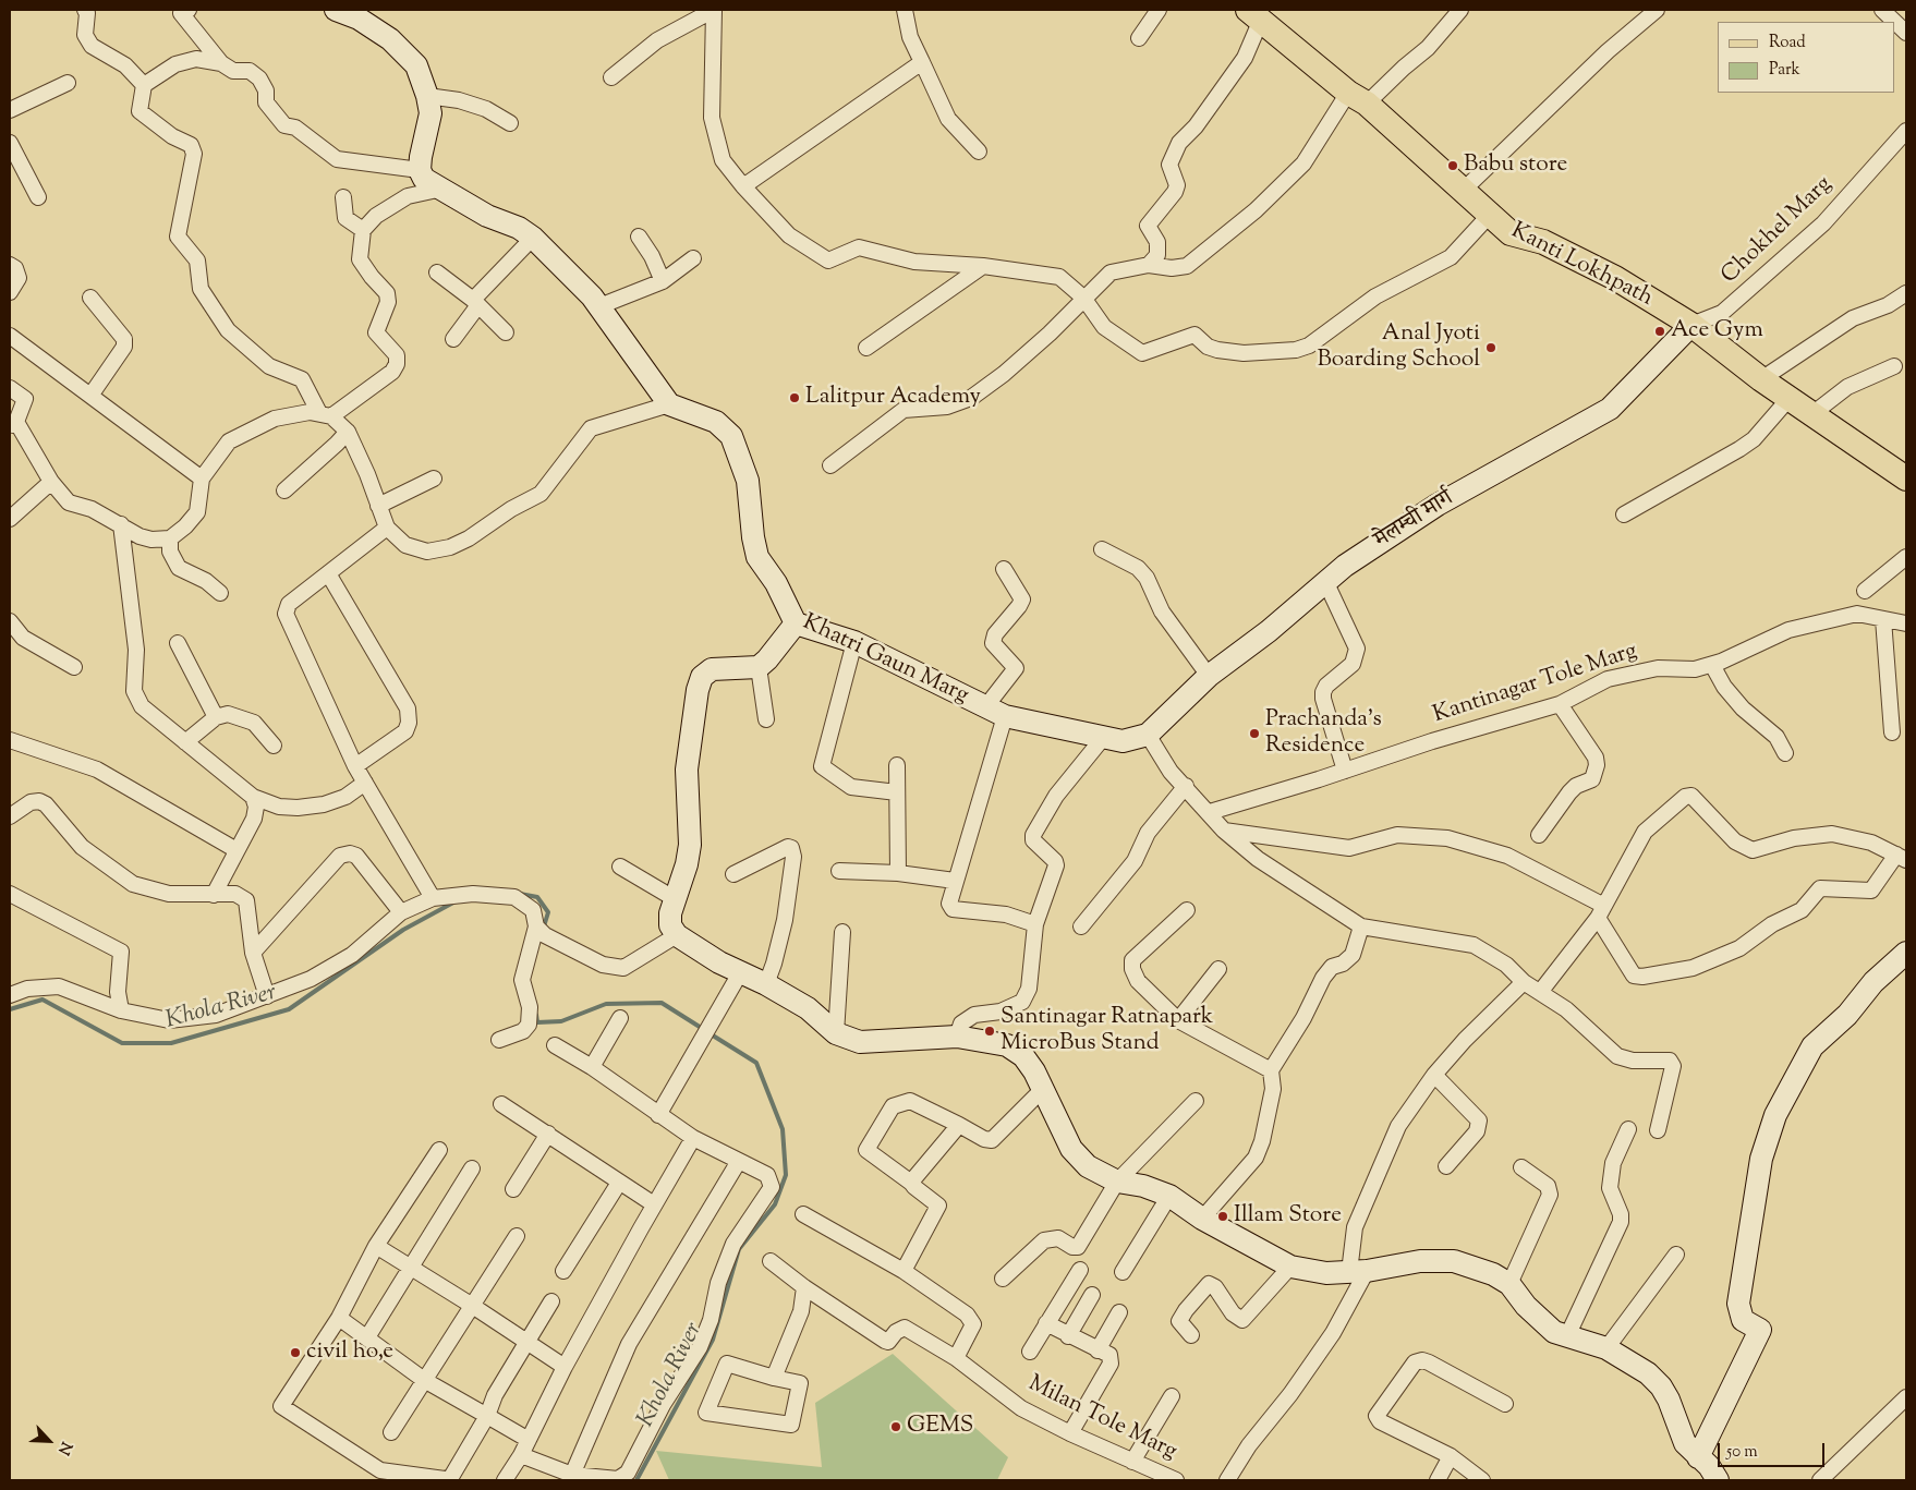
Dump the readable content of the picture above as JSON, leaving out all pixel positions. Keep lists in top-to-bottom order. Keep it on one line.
{"streets":{"main road":["Kanti Lokhpath","मेलम्ची मार्ग","Khatri Gaun Marg"],"street":["Chokhel Marg","Kantinagar Tole Marg","Milan Tole Marg"]},"crossings":[["Chokhel Marg","Kanti Lokhpath"],["Chokhel Marg","मेलम्ची मार्ग"],["Kanti Lokhpath","मेलम्ची मार्ग"],["मेलम्ची मार्ग","Khatri Gaun Marg"]],"water":["Khola River"],"places":["Babu store","Ace Gym","Anal Jyoti Boarding School","Lalitpur Academy","Prachanda's Residence","Santinagar Ratnapark MicroBus Stand","Illam Store","civil ho,e","GEMS"],"legend":["Road","Park"],"scale_bar":"50 m","north":"bottom right"}
